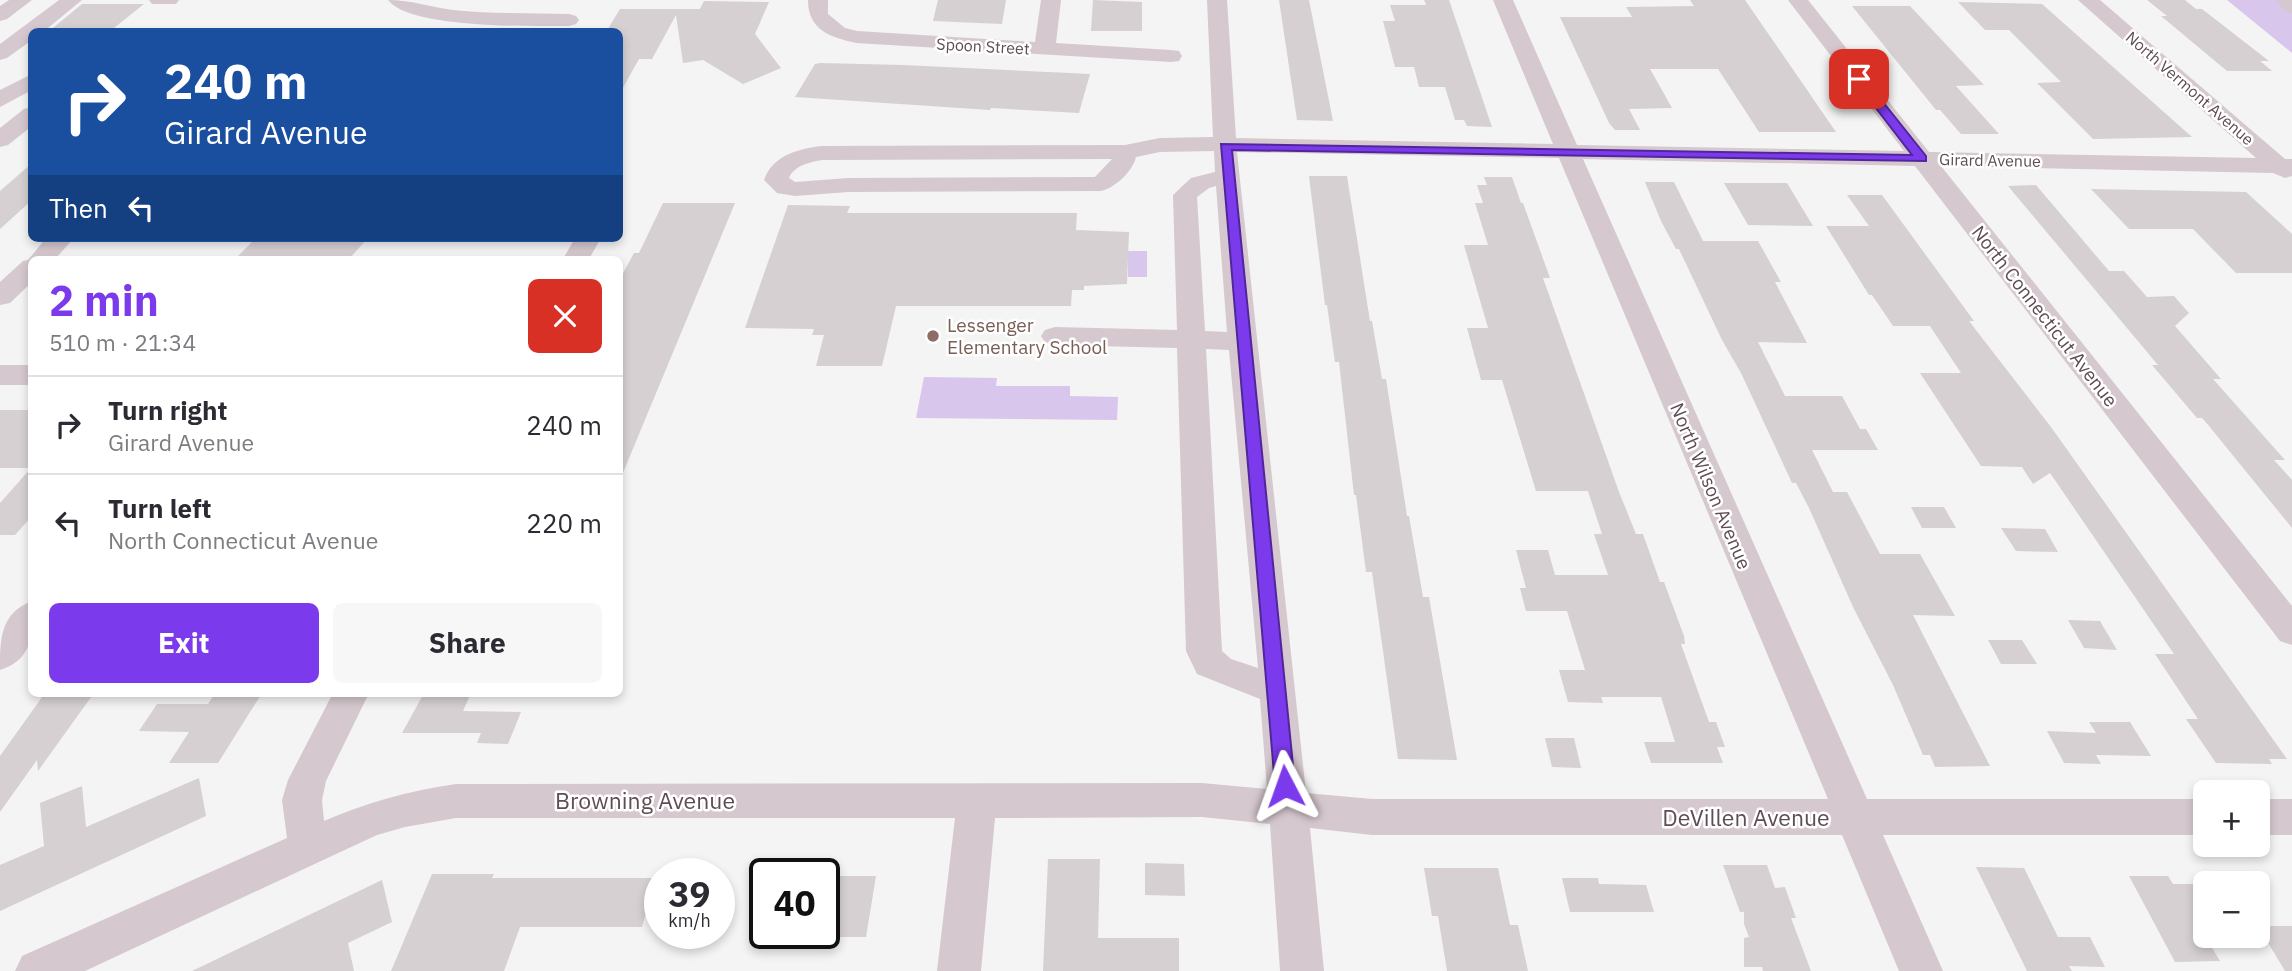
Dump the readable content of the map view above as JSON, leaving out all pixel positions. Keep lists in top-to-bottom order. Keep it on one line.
{"streets":{"street":["Spoon Street","North Vermont Avenue","Girard Avenue","North Connecticut Avenue","North Wilson Avenue","Browning Avenue","DeVillen Avenue"]},"crossings":[["North Vermont Avenue","Girard Avenue"],["Girard Avenue","North Connecticut Avenue"],["Girard Avenue","North Wilson Avenue"],["North Wilson Avenue","DeVillen Avenue"],["Browning Avenue","DeVillen Avenue"]],"places":["Lessenger Elementary School"],"page":{"turn":["240 m","Girard Avenue"],"then":"Then","heading":["2 min","510 m · 21:34"],"list":[{"name":"Turn right","note":"Girard Avenue","value":"240 m"},{"name":"Turn left","note":"North Connecticut Avenue","value":"220 m"}],"buttons":["Exit","Share"],"map_buttons":["+","−"],"speed":"39 km/h","limit":"40"}}
